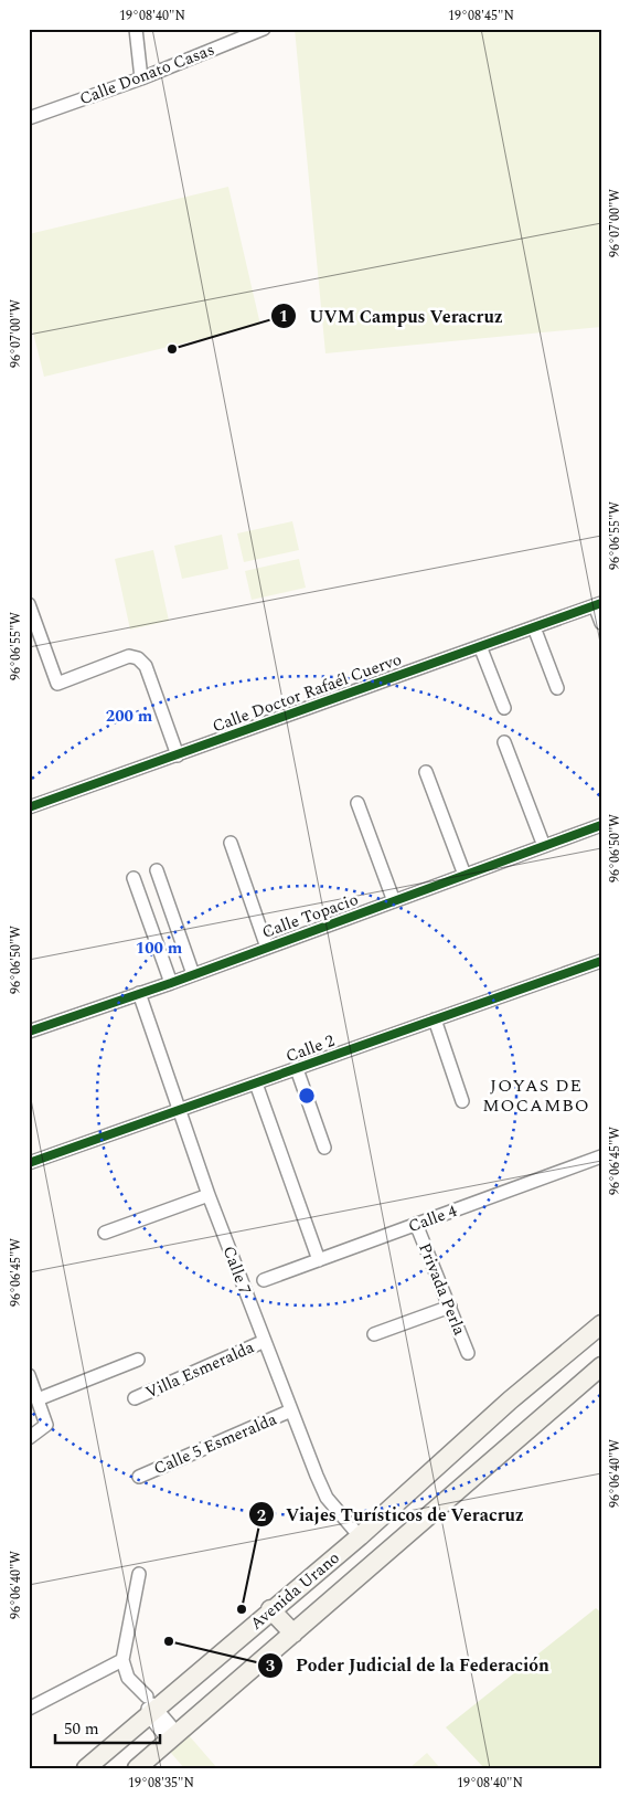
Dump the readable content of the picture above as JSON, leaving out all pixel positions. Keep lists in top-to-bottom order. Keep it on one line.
{"streets":{"main road":["Avenida Urano"],"street":["Calle Donato Casas","Calle Doctor Rafaél Cuervo","Calle Topacio","Calle 2","Calle 4","Calle 7","Privada Perla","Villa Esmeralda","Calle 5 Esmeralda"]},"crossings":[["Calle Topacio","Calle 7"],["Calle 2","Calle 7"],["Calle 4","Privada Perla"],["Calle 7","Villa Esmeralda"],["Calle 7","Calle 5 Esmeralda"],["Calle 7","Avenida Urano"]],"districts":["JOYAS DE MOCAMBO"],"places":["UVM Campus Veracruz","Viajes Turísticos de Veracruz","Poder Judicial de la Federación"],"scale_bar":"50 m","coordinates":["19°08'40\"N","19°08'45\"N","96°07'00\"W","96°06'55\"W","96°06'50\"W","96°06'45\"W","96°06'40\"W","19°08'35\"N"],"rings":["200 m","100 m"]}
